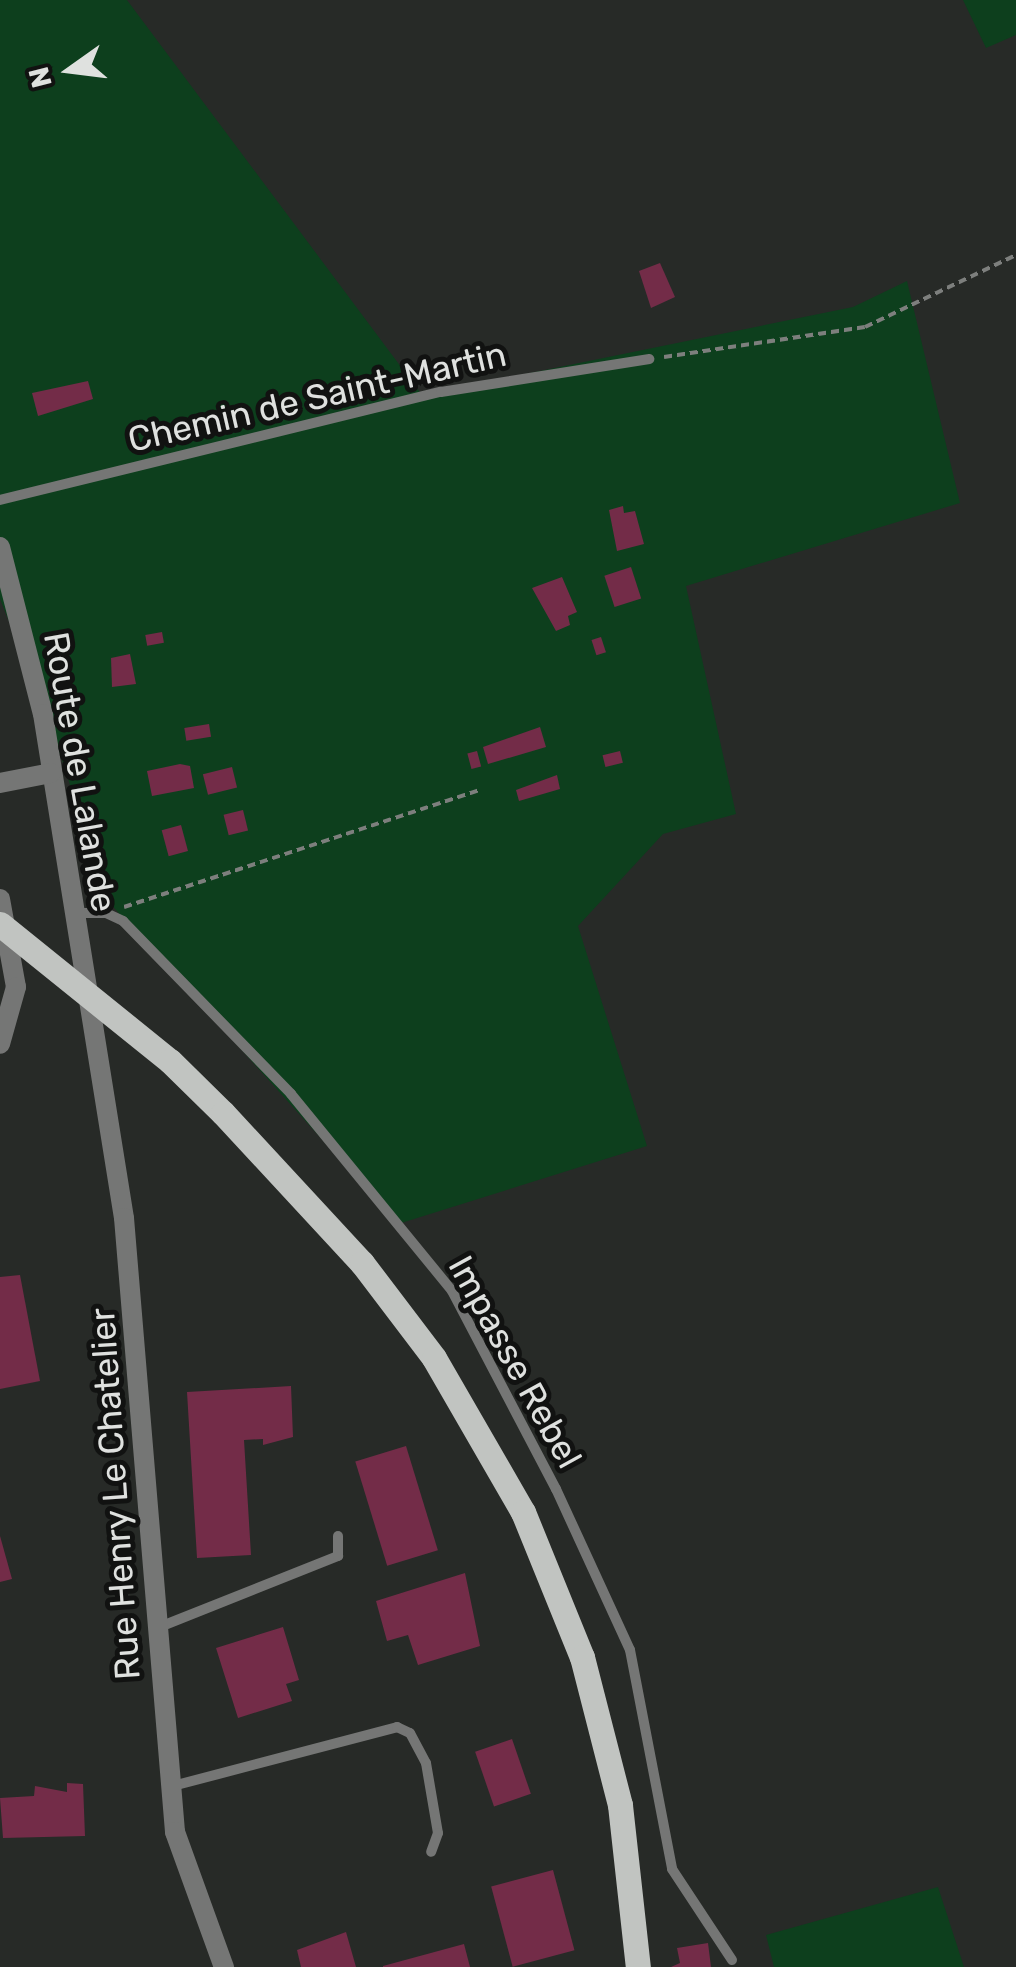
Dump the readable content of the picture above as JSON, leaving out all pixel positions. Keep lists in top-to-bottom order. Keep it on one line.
{"streets":{"street":["Route de Lalande","Rue Henry Le Chatelier"],"lane":["Chemin de Saint-Martin","Impasse Rebel"]},"crossings":[["Route de Lalande","Rue Henry Le Chatelier"]],"north":"left"}
